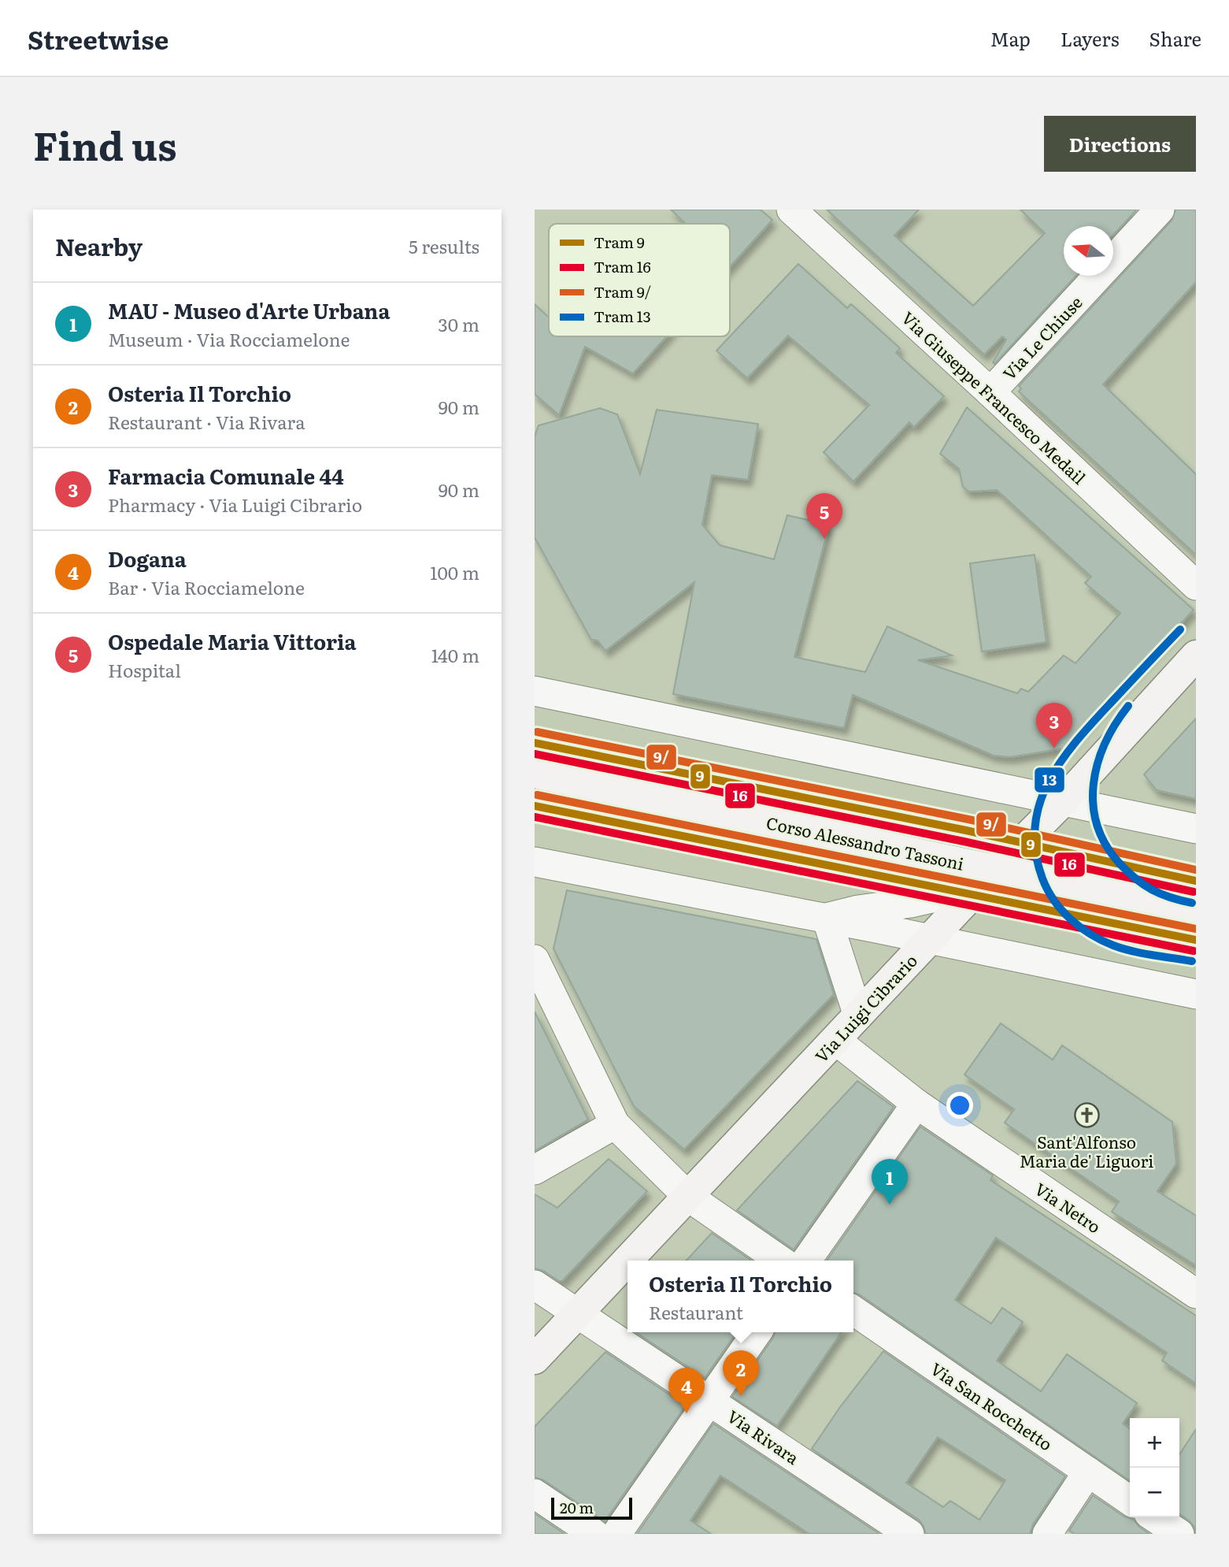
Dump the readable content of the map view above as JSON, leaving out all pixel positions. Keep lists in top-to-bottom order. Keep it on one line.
{"streets":{"street":["Via Le Chiuse","Via Giuseppe Francesco Medail","Corso Alessandro Tassoni","Via Luigi Cibrario","Via Netro","Via San Rocchetto","Via Rivara"]},"crossings":[["Via Le Chiuse","Via Giuseppe Francesco Medail"],["Corso Alessandro Tassoni","Via Luigi Cibrario"],["Via Luigi Cibrario","Via Netro"],["Via Luigi Cibrario","Via Rivara"]],"places":{"church":["Sant'Alfonso Maria de' Liguori"]},"lines":["tram line 13","tram line 9/","tram line 9","tram line 16"],"legend":["Tram 9","Tram 16","Tram 9/","Tram 13"],"scale_bar":"20 m","north":"left","page":{"header":"Streetwise","nav":["Map","Layers","Share"],"title":"Find us","buttons":"Directions","heading":["Nearby","5 results"],"list":[{"mark":"1","name":"MAU - Museo d'Arte Urbana","note":"Museum · Via Rocciamelone","value":"30 m"},{"mark":"2","name":"Osteria Il Torchio","note":"Restaurant · Via Rivara","value":"90 m"},{"mark":"3","name":"Farmacia Comunale 44","note":"Pharmacy · Via Luigi Cibrario","value":"90 m"},{"mark":"4","name":"Dogana","note":"Bar · Via Rocciamelone","value":"100 m"},{"mark":"5","name":"Ospedale Maria Vittoria","note":"Hospital","value":"140 m"}],"pins":["5","3","1","2","4"],"popup":["Osteria Il Torchio","Restaurant"],"map_buttons":["+","−"],"scale":"20 m"}}
